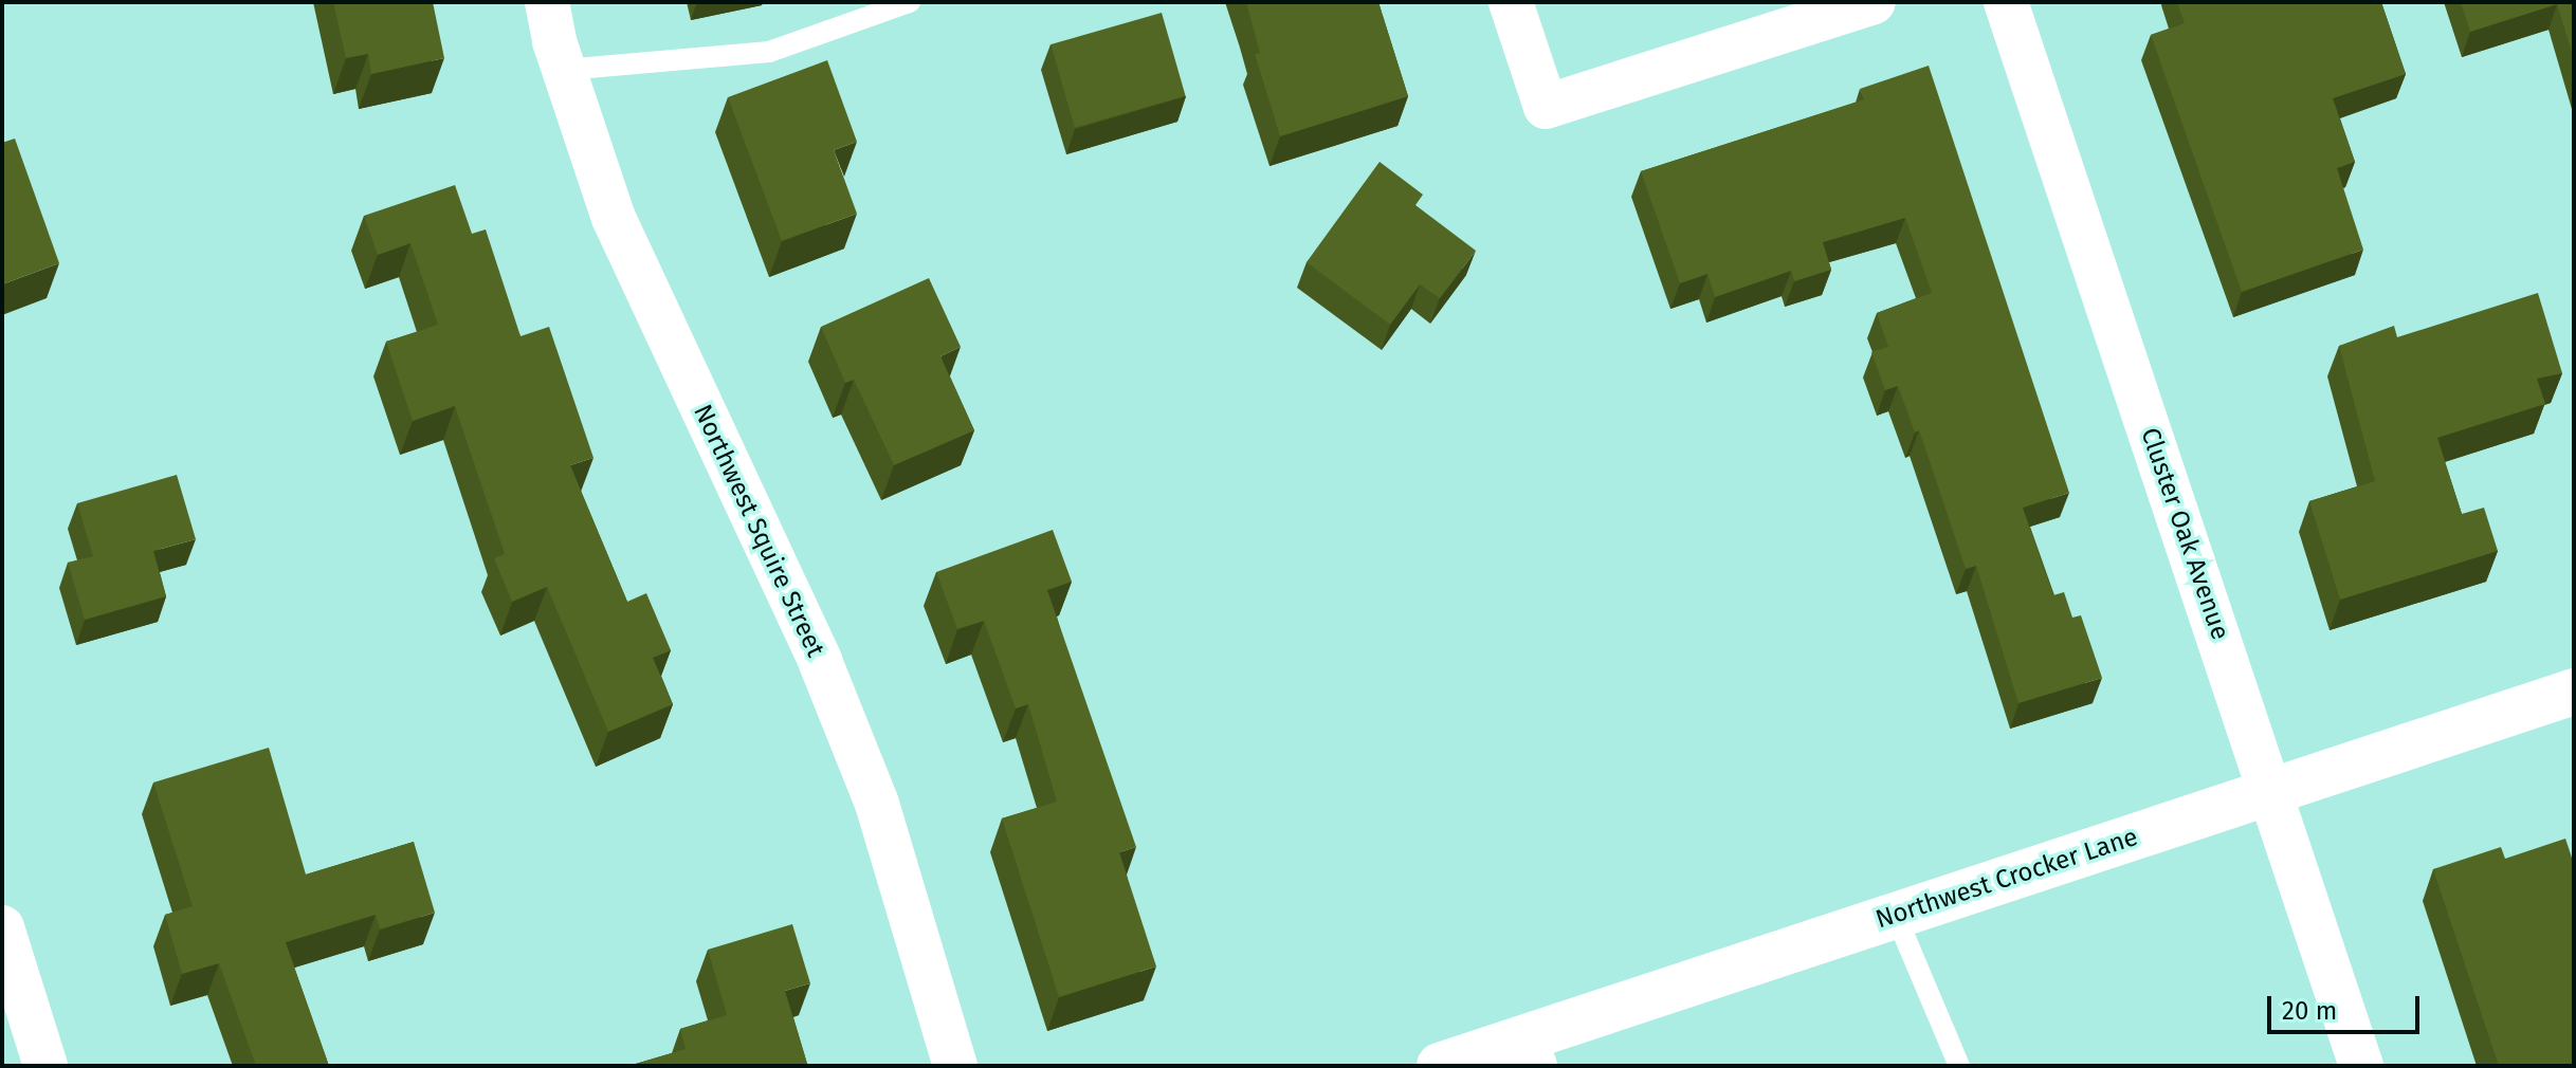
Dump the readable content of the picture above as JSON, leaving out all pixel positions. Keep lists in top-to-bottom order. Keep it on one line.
{"streets":{"street":["Northwest Squire Street","Cluster Oak Avenue","Northwest Crocker Lane"]},"crossings":[["Cluster Oak Avenue","Northwest Crocker Lane"]],"scale_bar":"20 m"}
